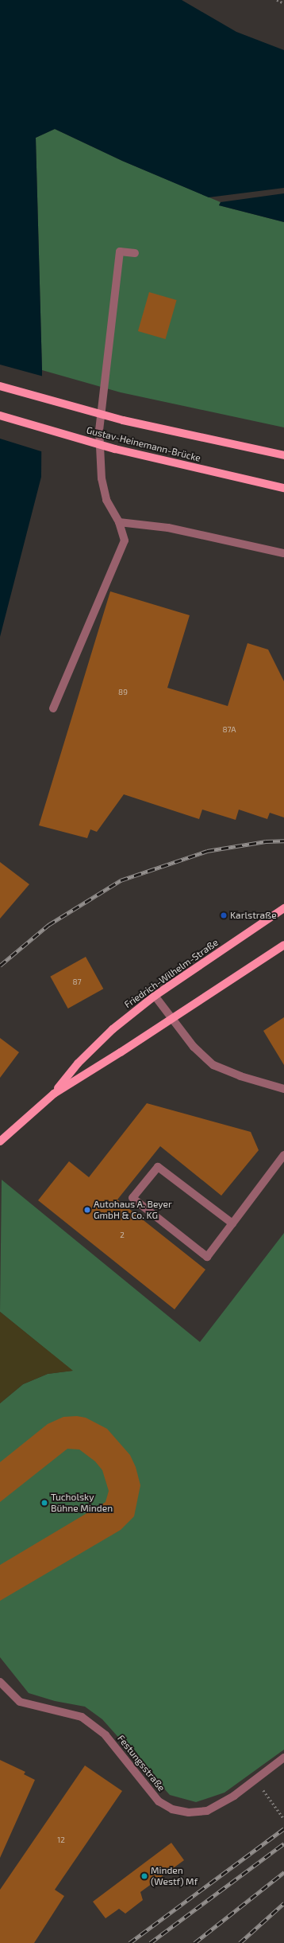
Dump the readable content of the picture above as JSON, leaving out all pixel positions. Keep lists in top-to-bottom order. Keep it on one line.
{"streets":{"main road":["Gustav-Heinemann-Brücke","Friedrich-Wilhelm-Straße"],"street":["Festungsstraße"]},"places":["Karlstraße","Autohaus A. Beyer GmbH & Co. KG","Tucholsky Bühne Minden","Minden (Westf) Mf"],"house_numbers":["89","87A","87","2","12"]}
